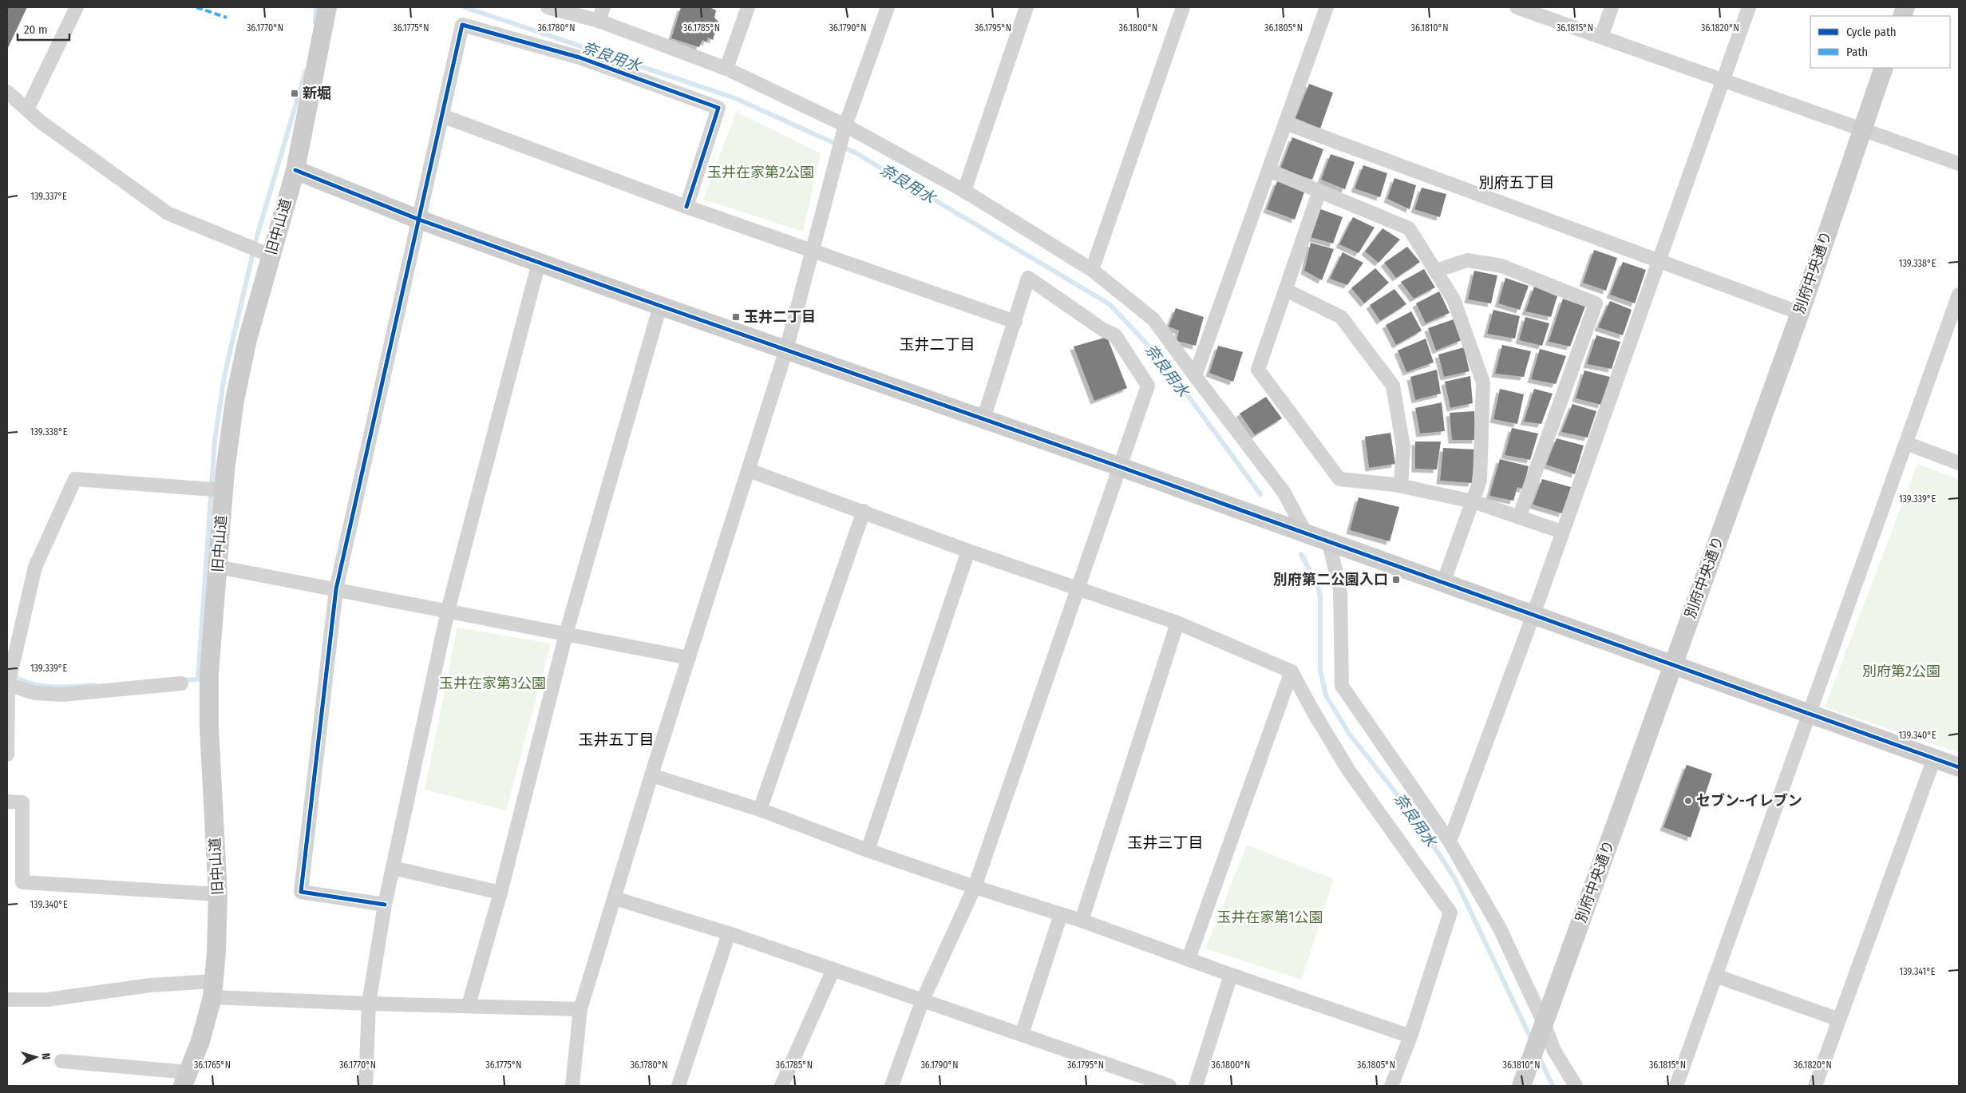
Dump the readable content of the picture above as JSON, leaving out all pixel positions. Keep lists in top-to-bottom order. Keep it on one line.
{"streets":{"street":["旧中山道","別府中央通り"]},"districts":["別府五丁目","玉井二丁目","玉井五丁目","玉井三丁目"],"water":["奈良用水"],"parks":["玉井在家第2公園","別府第2公園","玉井在家第3公園","玉井在家第1公園"],"places":{"transit":["新堀","玉井二丁目","別府第二公園入口"],"other":["セブン-イレブン"]},"legend":["Cycle path","Path"],"scale_bar":"20 m","north":"right","coordinates":["36.1770°N","36.1775°N","36.1780°N","36.1785°N","36.1790°N","36.1795°N","36.1800°N","36.1805°N","36.1810°N","36.1815°N","36.1820°N","139.337°E","139.338°E","139.339°E","139.340°E","139.341°E","36.1765°N"]}
